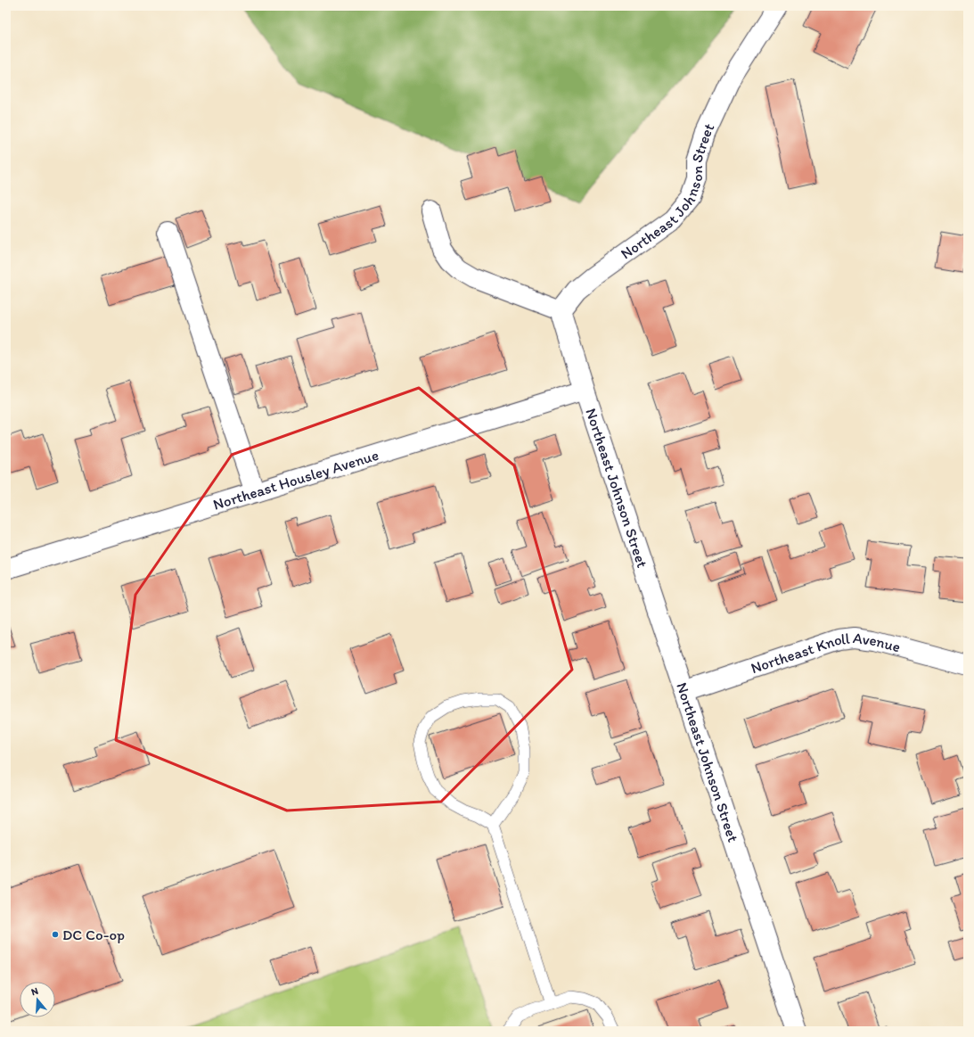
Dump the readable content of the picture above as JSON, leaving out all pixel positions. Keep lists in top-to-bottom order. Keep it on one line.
{"streets":{"street":["Northeast Johnson Street","Northeast Housley Avenue","Northeast Knoll Avenue"]},"crossings":[["Northeast Johnson Street","Northeast Housley Avenue"],["Northeast Johnson Street","Northeast Knoll Avenue"]],"places":["DC Co-op"],"north":"top"}
